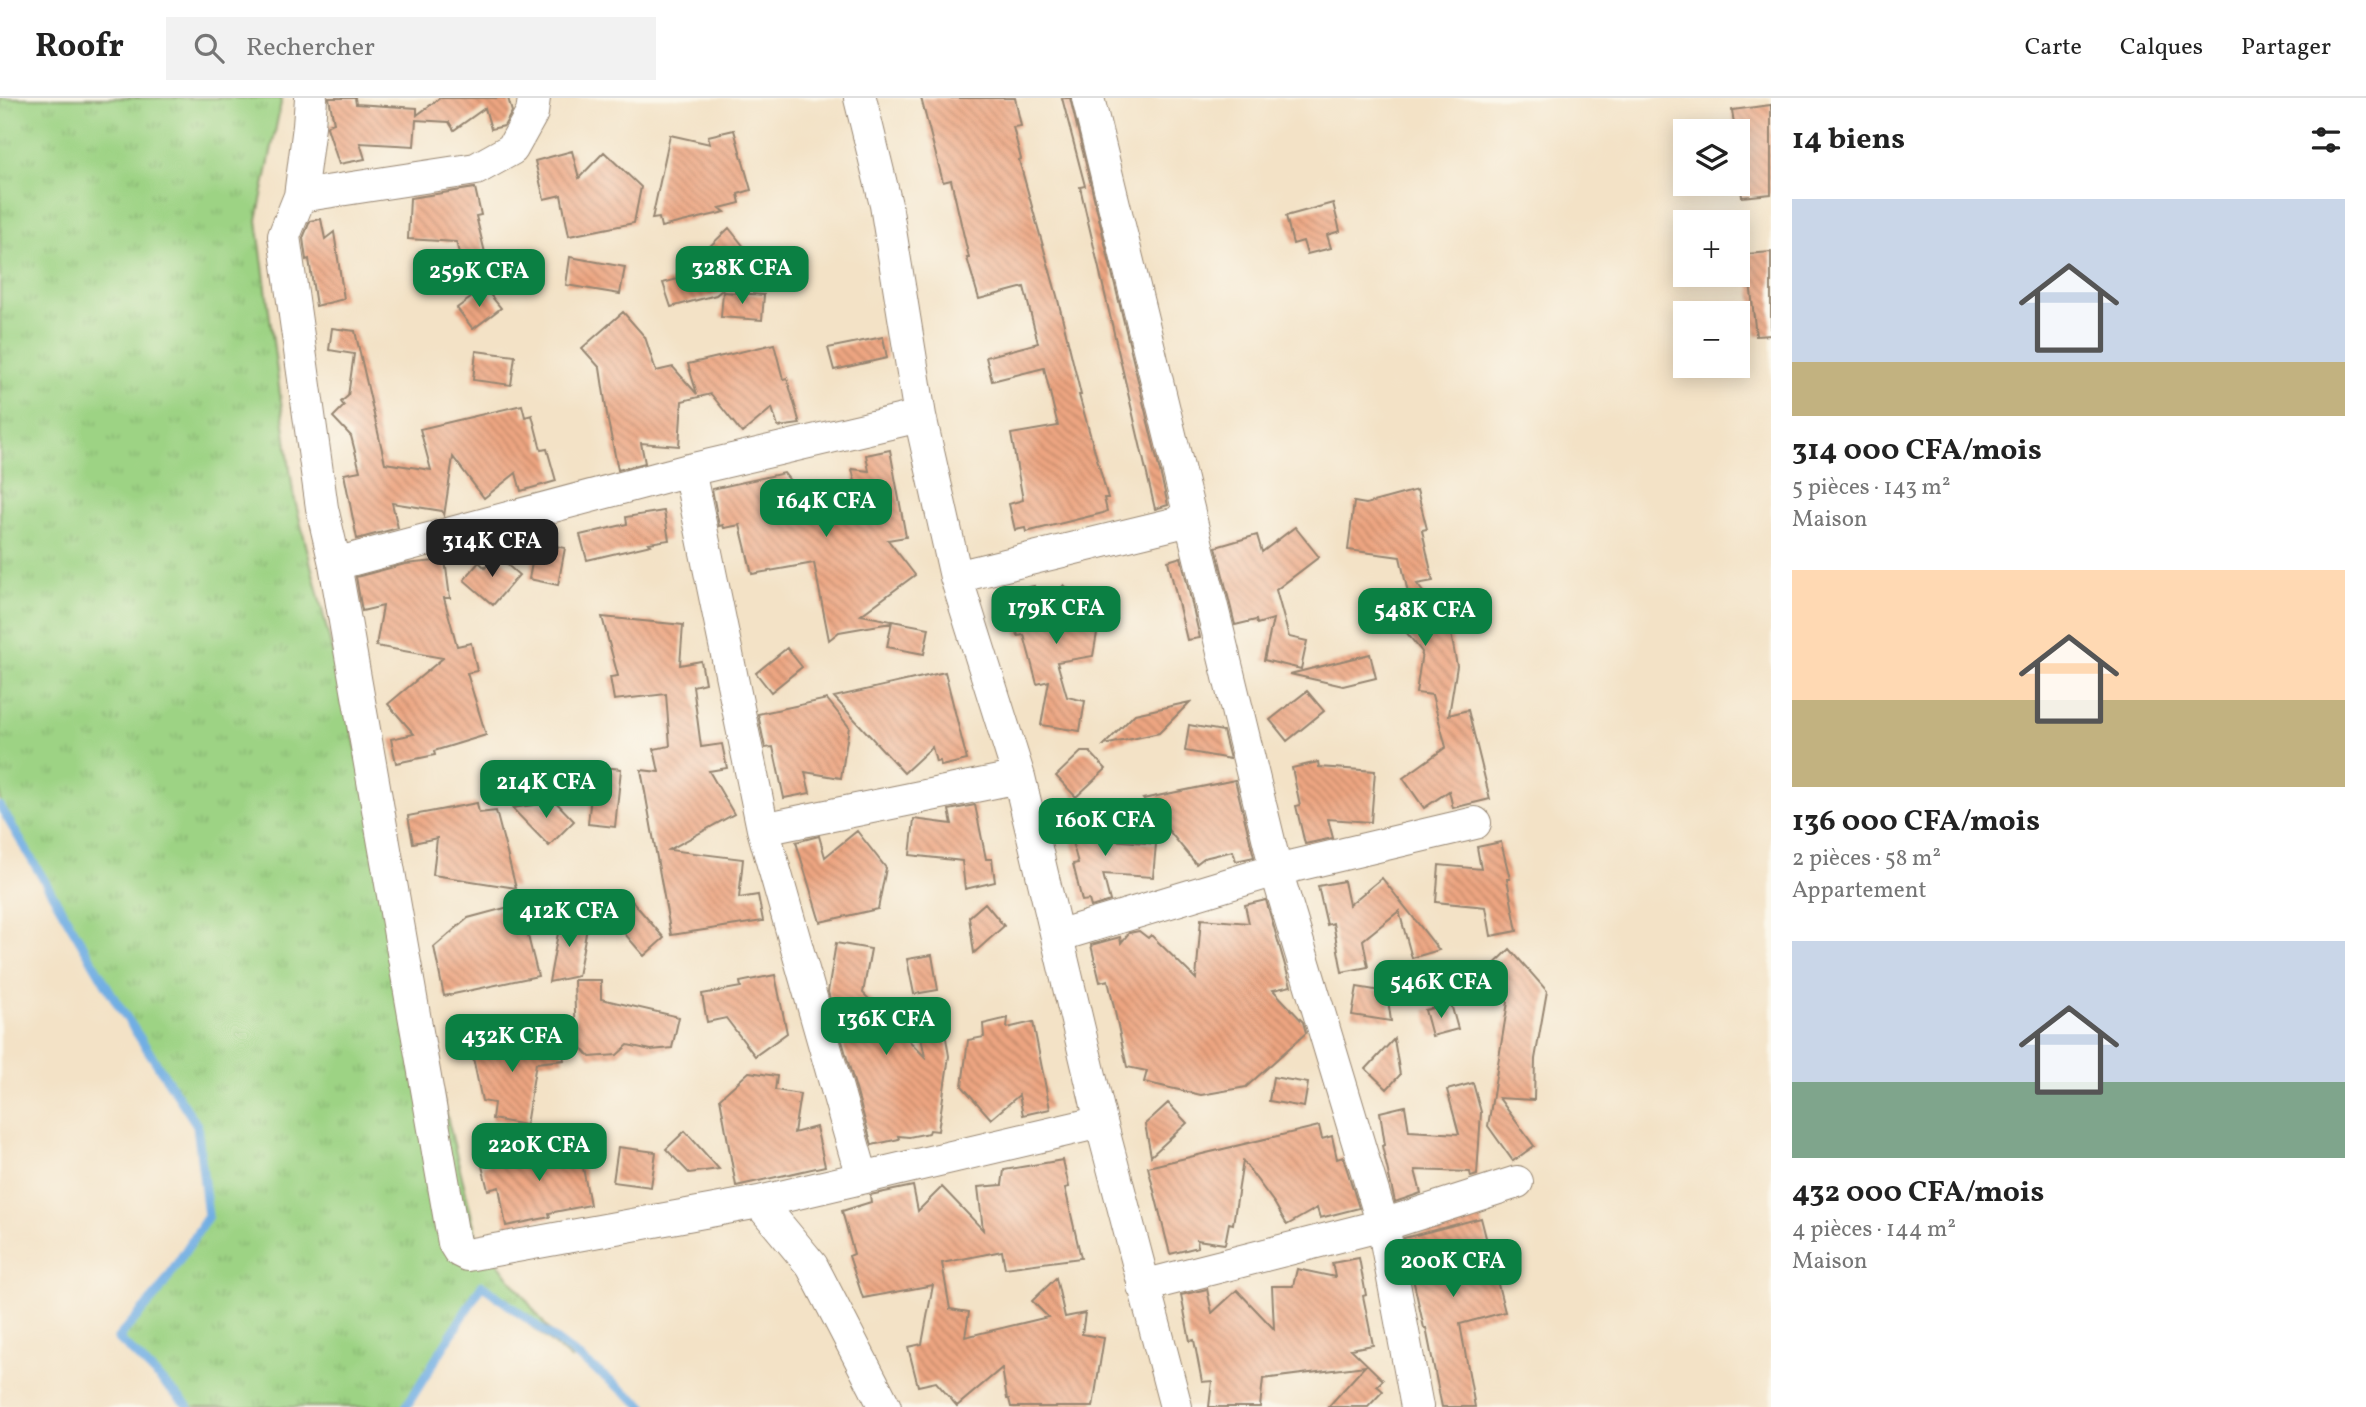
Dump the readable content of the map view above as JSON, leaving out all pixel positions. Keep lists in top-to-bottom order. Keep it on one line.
{"page":{"header":"Roofr","search":"Rechercher","nav":["Carte","Calques","Partager"],"heading":"14 biens","map_buttons":["+","−"],"list":[{"name":"314 000 CFA/mois","note":"5 pièces · 143 m² · Maison"},{"name":"136 000 CFA/mois","note":"2 pièces · 58 m² · Appartement"},{"name":"432 000 CFA/mois","note":"4 pièces · 144 m² · Maison"}],"price":["328K CFA","259K CFA","164K CFA","314K CFA","179K CFA","548K CFA","214K CFA","160K CFA","412K CFA","546K CFA","136K CFA","432K CFA","220K CFA","200K CFA"]}}
